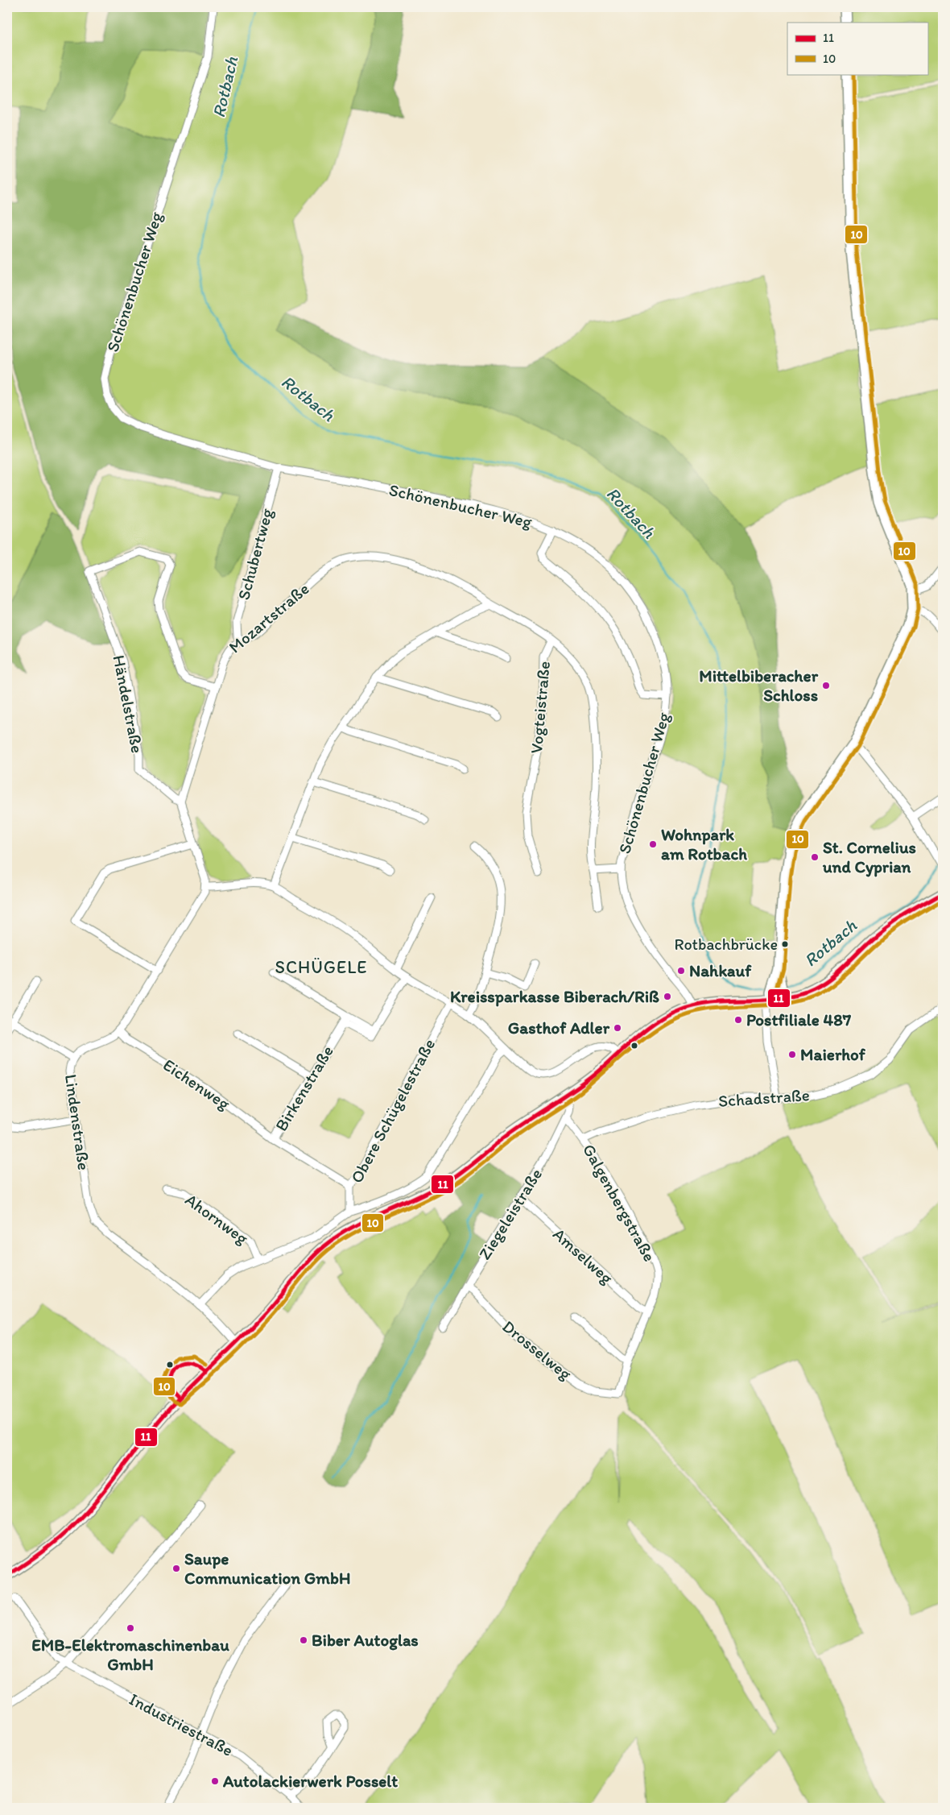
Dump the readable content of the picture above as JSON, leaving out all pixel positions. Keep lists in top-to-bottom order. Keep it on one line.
{"streets":{"street":["Schönenbucher Weg","Schubertweg","Mozartstraße","Händelstraße","Vogteistraße","Eichenweg","Birkenstraße","Schadstraße","Obere Schügelestraße","Lindenstraße","Galgenbergstraße","Ziegeleistraße","Ahornweg","Amselweg","Drosselweg","Industriestraße"]},"crossings":[["Schönenbucher Weg","Schubertweg"],["Schubertweg","Mozartstraße"],["Mozartstraße","Händelstraße"],["Mozartstraße","Vogteistraße"],["Eichenweg","Birkenstraße"],["Eichenweg","Lindenstraße"],["Birkenstraße","Obere Schügelestraße"],["Schadstraße","Galgenbergstraße"],["Galgenbergstraße","Ziegeleistraße"],["Galgenbergstraße","Amselweg"],["Galgenbergstraße","Drosselweg"],["Ziegeleistraße","Amselweg"],["Ziegeleistraße","Drosselweg"]],"districts":["SCHÜGELE"],"water":["Rotbach"],"places":["Mittelbiberacher Schloss","Wohnpark am Rotbach","St. Cornelius und Cyprian","Rotbachbrücke","Nahkauf","Kreissparkasse Biberach/Riß","Postfiliale 487","Gasthof Adler","Maierhof","Saupe Communication GmbH","EMB-Elektromaschinenbau GmbH","Biber Autoglas","Autolackierwerk Posselt"],"lines":["transit line 10","transit line 11"],"legend":["11","10"]}
